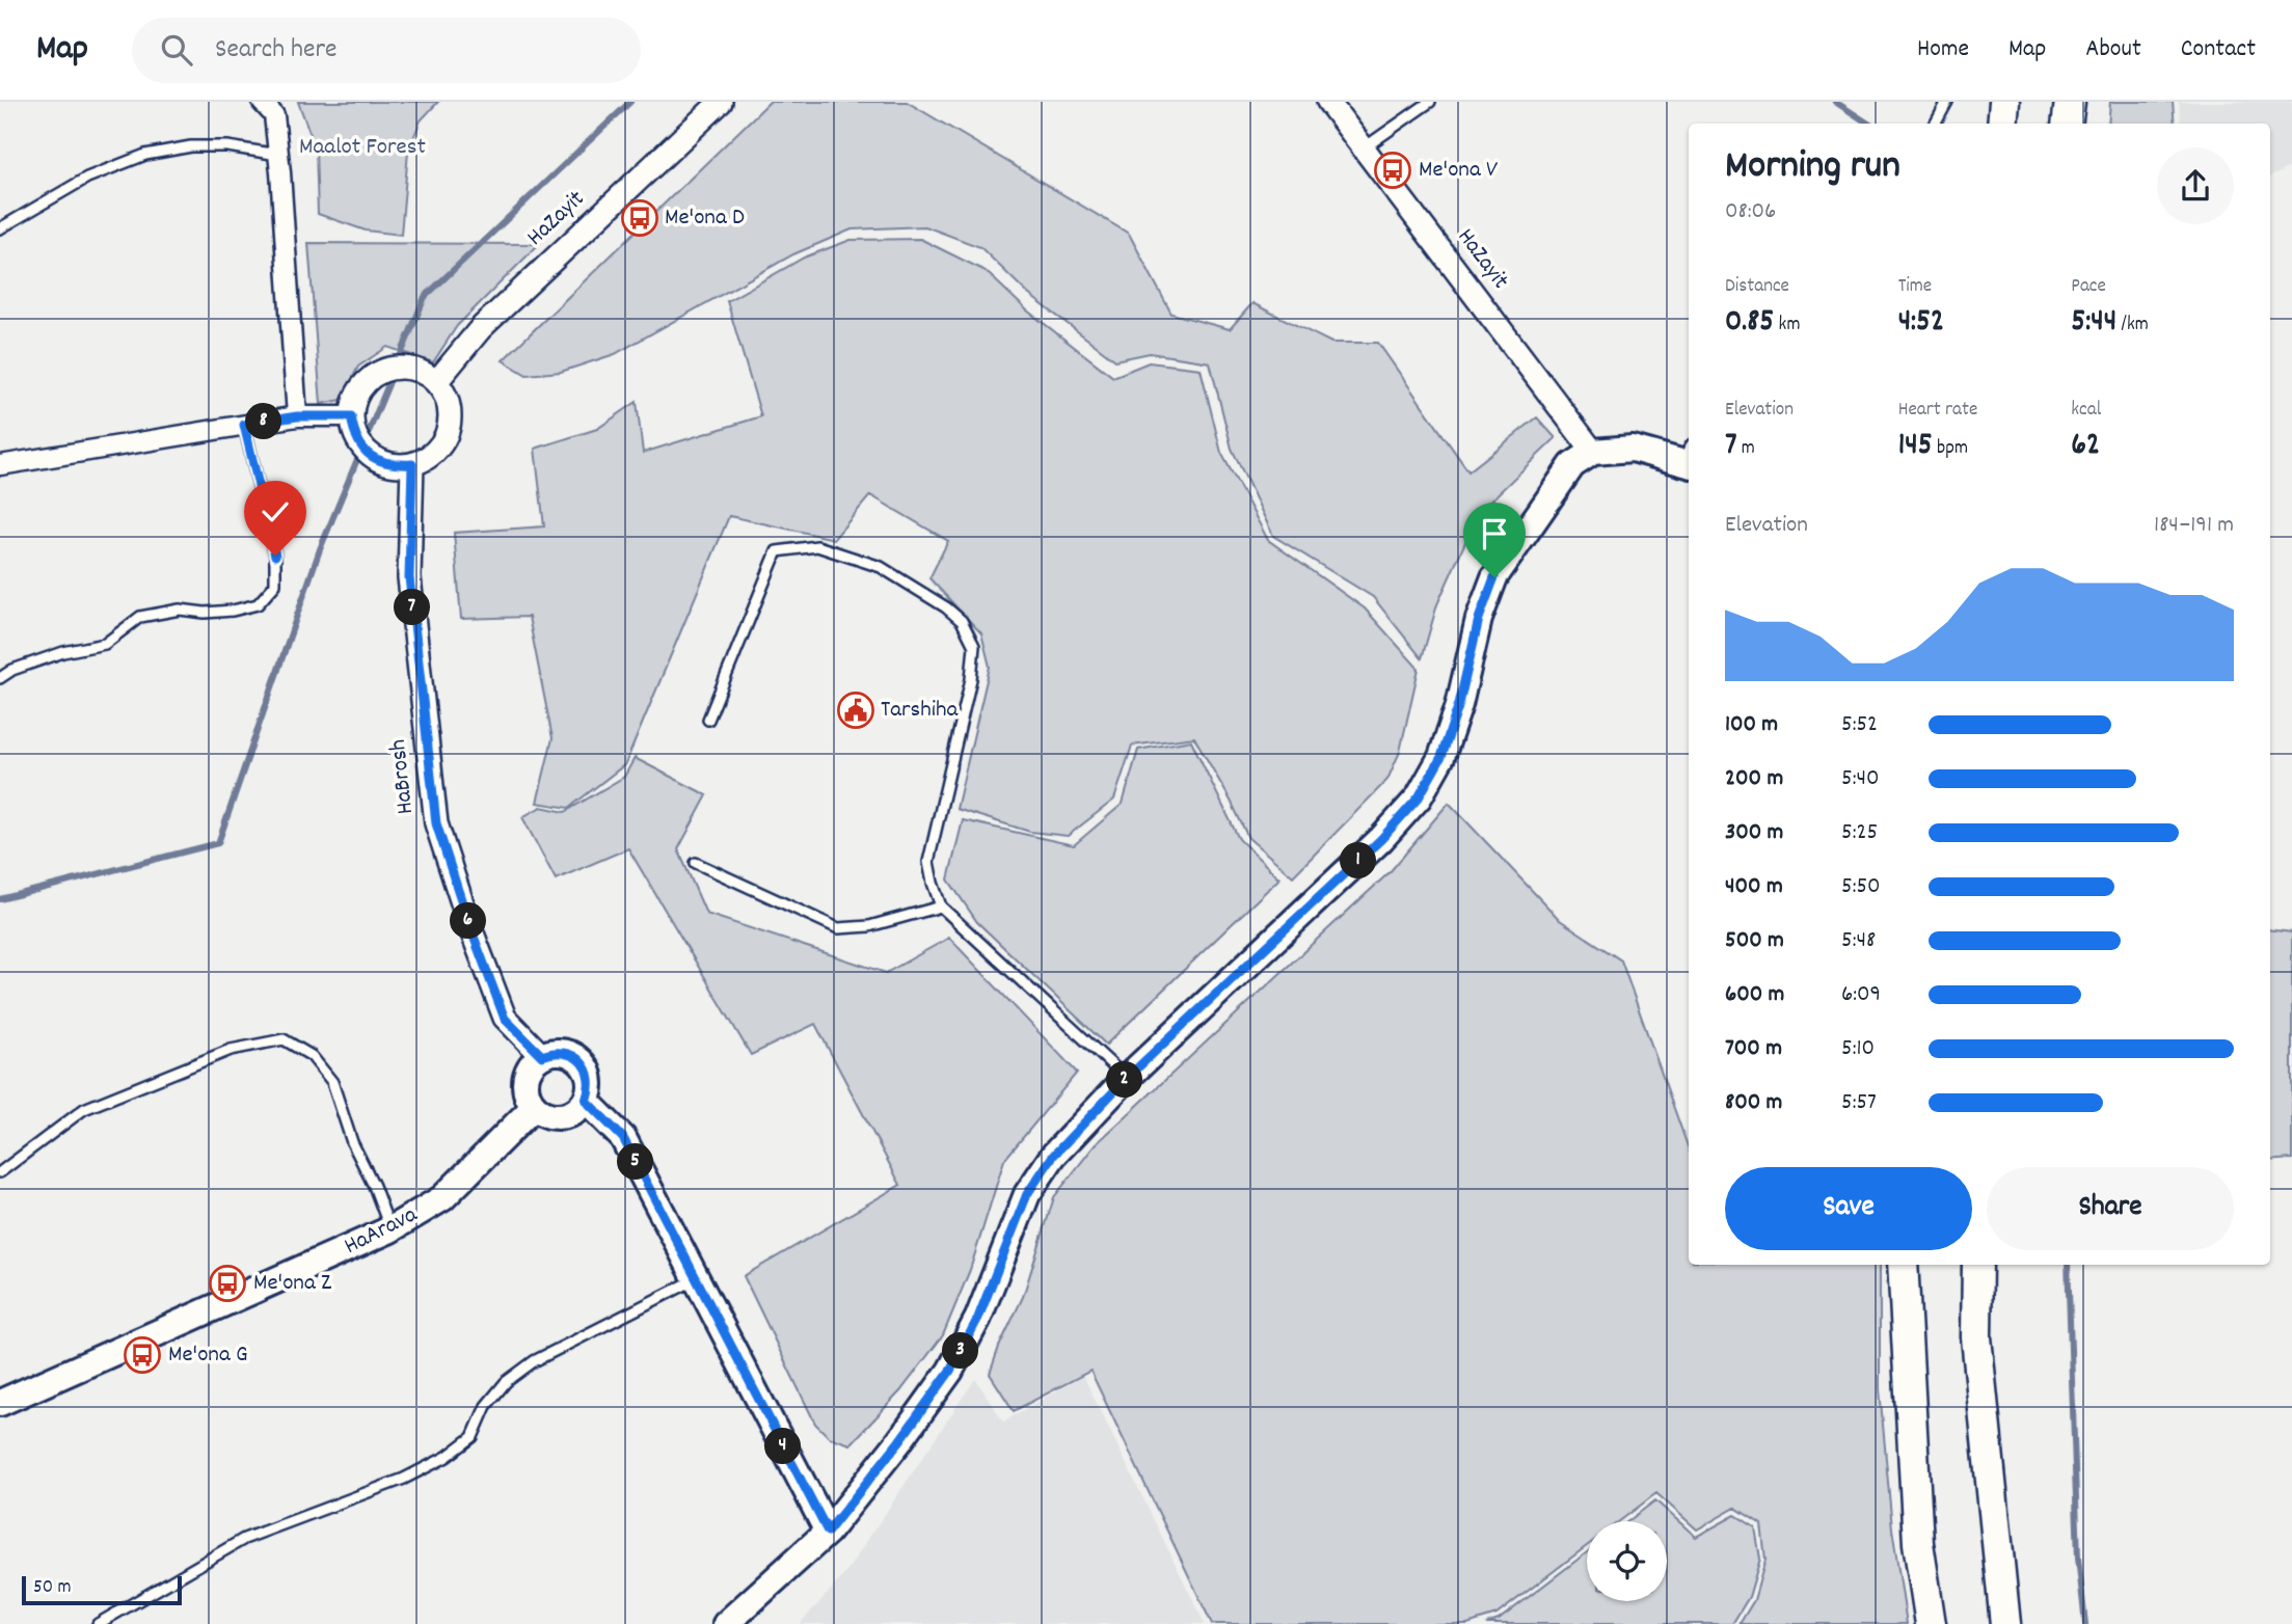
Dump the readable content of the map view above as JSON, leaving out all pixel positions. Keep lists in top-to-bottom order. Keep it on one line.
{"streets":{"main road":["HaArava"],"street":["HaZayit","HaBrosh"]},"crossings":[["HaZayit","HaBrosh"],["HaBrosh","HaArava"]],"parks":["Maalot Forest"],"places":{"bus stop":["Me'ona V","Me'ona D","Me'ona Z","Me'ona G"],"public building":["Tarshiha"]},"scale_bar":"50 m","page":{"header":"Map","search":"Search here","nav":["Home","Map","About","Contact"],"heading":["Morning run","08:06"],"stats":[["Distance","0.85 km"],["Time","4:52"],["Pace","5:44 /km"],["Elevation","7 m"],["Heart rate","145 bpm"],["kcal","62"]],"pins":["8","7","1","6","2","5","3","4"],"chart":["Elevation","184–191 m"],"list":[{"name":"100 m","note":"5:52"},{"name":"200 m","note":"5:40"},{"name":"300 m","note":"5:25"},{"name":"400 m","note":"5:50"},{"name":"500 m","note":"5:48"},{"name":"600 m","note":"6:09"},{"name":"700 m","note":"5:10"},{"name":"800 m","note":"5:57"}],"buttons":["Save","Share"],"scale":"50 m"}}
